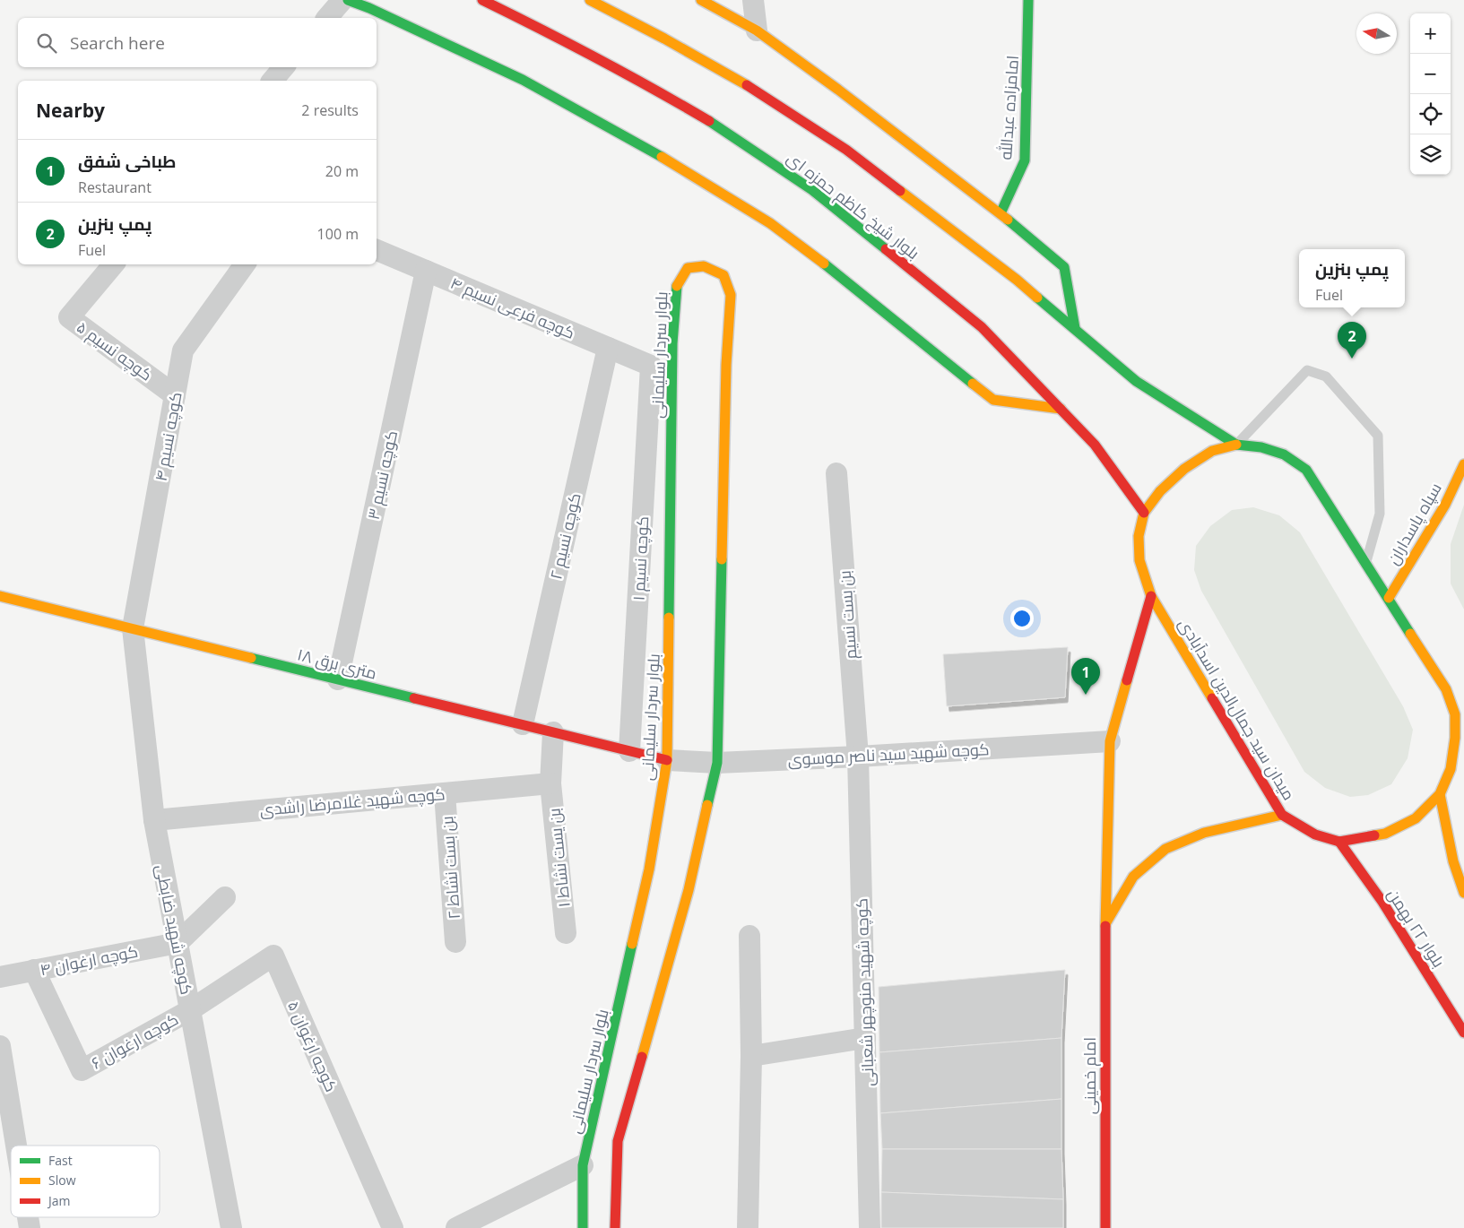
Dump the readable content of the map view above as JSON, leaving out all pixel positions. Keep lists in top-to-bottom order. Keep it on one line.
{"streets":{"main road":["امامزاده عبدالله","بلوار شیخ کاظم حمزه ای","بلوار سردار سلیمانی","سپاه پاسداران","۱۸ متری برق","میدان سید جمال‌الدین اسدآبادی","بلوار ۲۲ بهمن","امام خمینی"],"street":["کوچه فرعی نسیم ۴","کوچه نسیم ۵","کوچه نسیم ۴","کوچه نسیم ۳","کوچه نسیم ۲","کوچه نسیم ۱","بن بست نسیم","کوچه شهید سید ناصر موسوی","کوچه شهید غلامرضا راشدی","بن یست نشاط ۱","بن بست نشاط ۲","کوچه شهید ضابطی","کوچه ارغوان ۴","کوچه شهید منوچهر شعبانی","کوچه ارغوان ۶","کوچه ارغوان ۵"]},"crossings":[["بلوار شیخ کاظم حمزه ای","میدان سید جمال‌الدین اسدآبادی"],["کوچه فرعی نسیم ۴","کوچه نسیم ۳"],["کوچه فرعی نسیم ۴","کوچه نسیم ۲"],["کوچه فرعی نسیم ۴","کوچه نسیم ۱"],["کوچه نسیم ۵","کوچه نسیم ۴"],["بلوار سردار سلیمانی","۱۸ متری برق"],["بلوار سردار سلیمانی","کوچه شهید سید ناصر موسوی"],["کوچه نسیم ۴","۱۸ متری برق"],["کوچه نسیم ۴","کوچه شهید ضابطی"],["کوچه نسیم ۳","۱۸ متری برق"],["سپاه پاسداران","میدان سید جمال‌الدین اسدآبادی"],["کوچه نسیم ۲","۱۸ متری برق"],["کوچه نسیم ۱","۱۸ متری برق"],["بن بست نسیم","کوچه شهید سید ناصر موسوی"],["بن بست نسیم","کوچه شهید منوچهر شعبانی"],["۱۸ متری برق","کوچه شهید سید ناصر موسوی"],["۱۸ متری برق","بن یست نشاط ۱"],["۱۸ متری برق","کوچه شهید ضابطی"],["میدان سید جمال‌الدین اسدآبادی","بلوار ۲۲ بهمن"],["میدان سید جمال‌الدین اسدآبادی","امام خمینی"],["کوچه شهید سید ناصر موسوی","کوچه شهید منوچهر شعبانی"],["کوچه شهید سید ناصر موسوی","امام خمینی"],["کوچه شهید غلامرضا راشدی","بن یست نشاط ۱"],["کوچه شهید غلامرضا راشدی","بن بست نشاط ۲"],["کوچه شهید غلامرضا راشدی","کوچه شهید ضابطی"],["کوچه شهید ضابطی","کوچه ارغوان ۴"],["کوچه شهید ضابطی","کوچه ارغوان ۶"],["کوچه شهید ضابطی","کوچه ارغوان ۵"],["کوچه ارغوان ۴","کوچه ارغوان ۶"],["کوچه ارغوان ۶","کوچه ارغوان ۵"]],"legend":["Fast","Slow","Jam"],"north":"left","page":{"map_buttons":["+","−"],"search":"Search here","heading":["Nearby","2 results"],"list":[{"mark":"1","name":"طباخی شفق","note":"Restaurant","value":"20 m"},{"mark":"2","name":"پمپ بنزین","note":"Fuel","value":"100 m"}],"popup":["پمپ بنزین","Fuel"],"pins":["2","1"]}}
